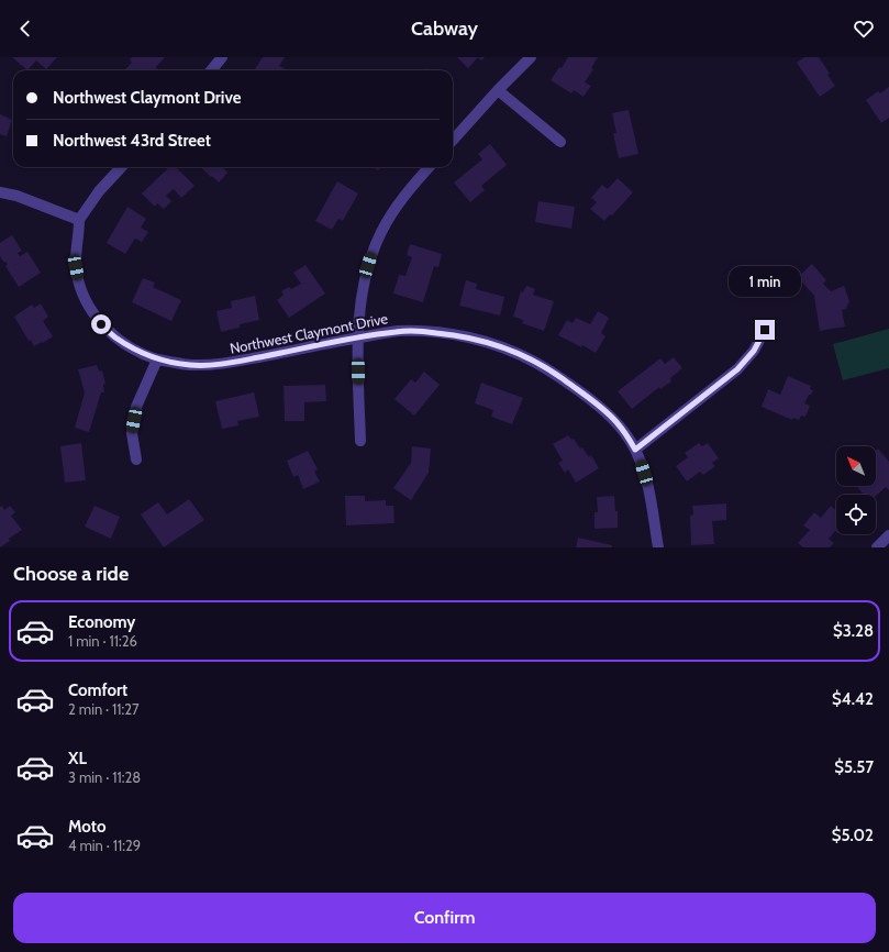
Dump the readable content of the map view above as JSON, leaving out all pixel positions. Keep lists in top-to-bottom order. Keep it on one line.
{"streets":{"street":["Northwest Claymont Drive"]},"north":"top left","page":{"header":"Cabway","banner":["Northwest Claymont Drive","Northwest 43rd Street"],"bubble":"1 min","heading":"Choose a ride","list":[{"name":"Economy","note":"1 min · 11:26","value":"$3.28"},{"name":"Comfort","note":"2 min · 11:27","value":"$4.42"},{"name":"XL","note":"3 min · 11:28","value":"$5.57"},{"name":"Moto","note":"4 min · 11:29","value":"$5.02"}],"buttons":"Confirm"}}
